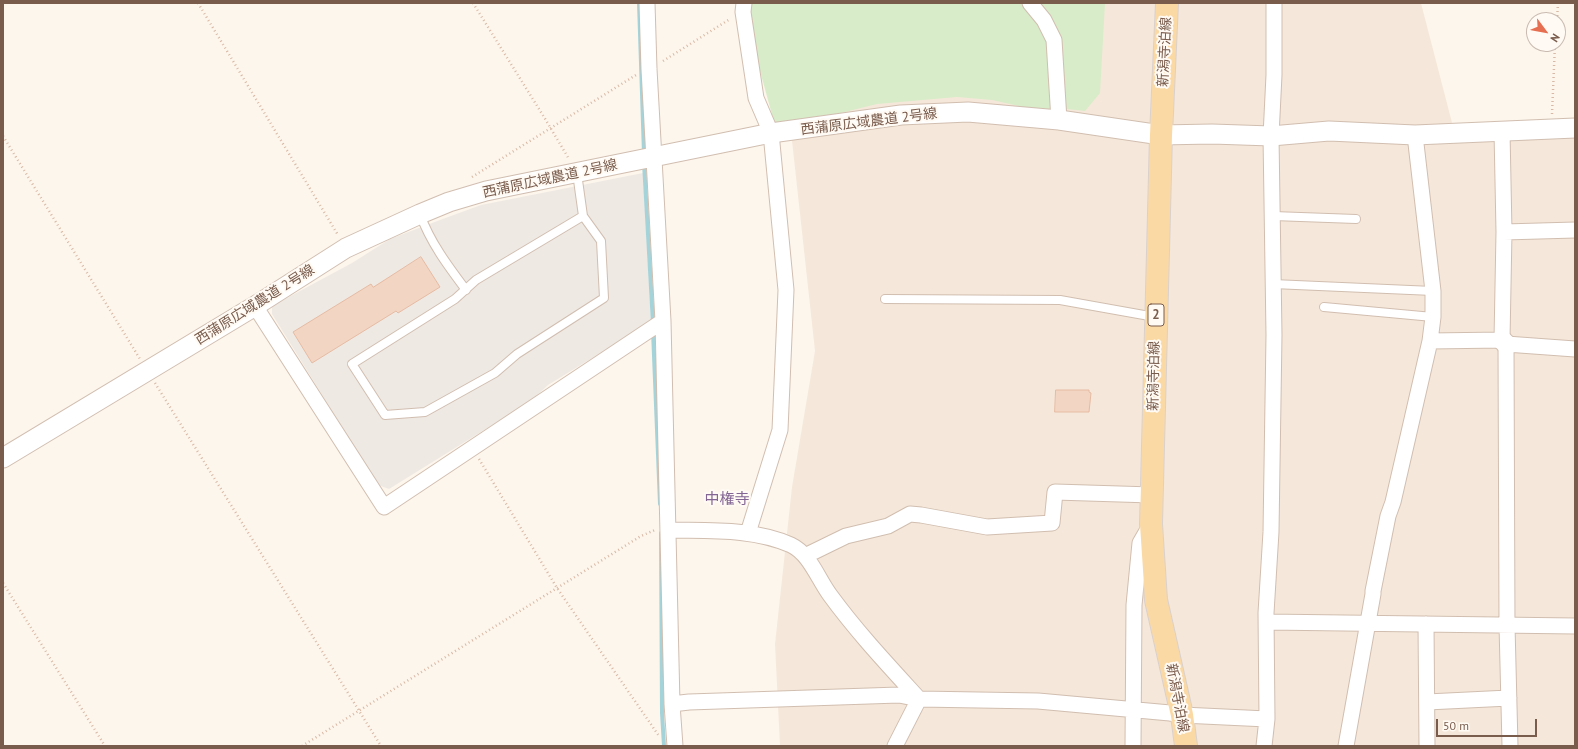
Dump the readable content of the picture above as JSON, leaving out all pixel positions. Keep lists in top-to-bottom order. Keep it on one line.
{"streets":{"main road":["新潟寺泊線","2"],"street":["西蒲原広域農道 2号線"]},"crossings":[["新潟寺泊線","西蒲原広域農道 2号線"]],"districts":["中権寺"],"scale_bar":"50 m","north":"bottom right"}
